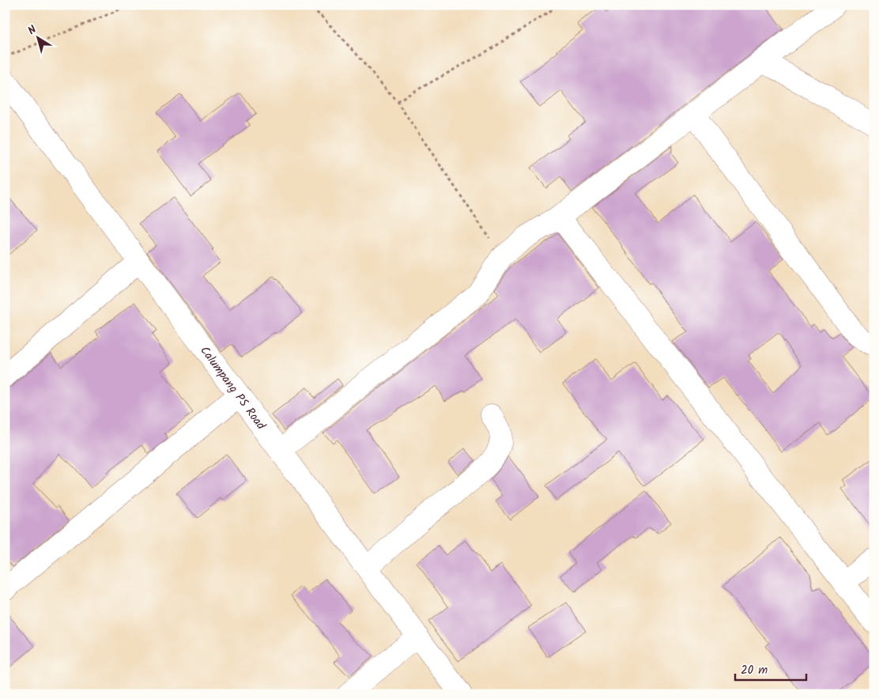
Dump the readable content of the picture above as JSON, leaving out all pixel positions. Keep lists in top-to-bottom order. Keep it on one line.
{"streets":{"street":["Calumpang PS Road"]},"scale_bar":"20 m","north":"top left"}
